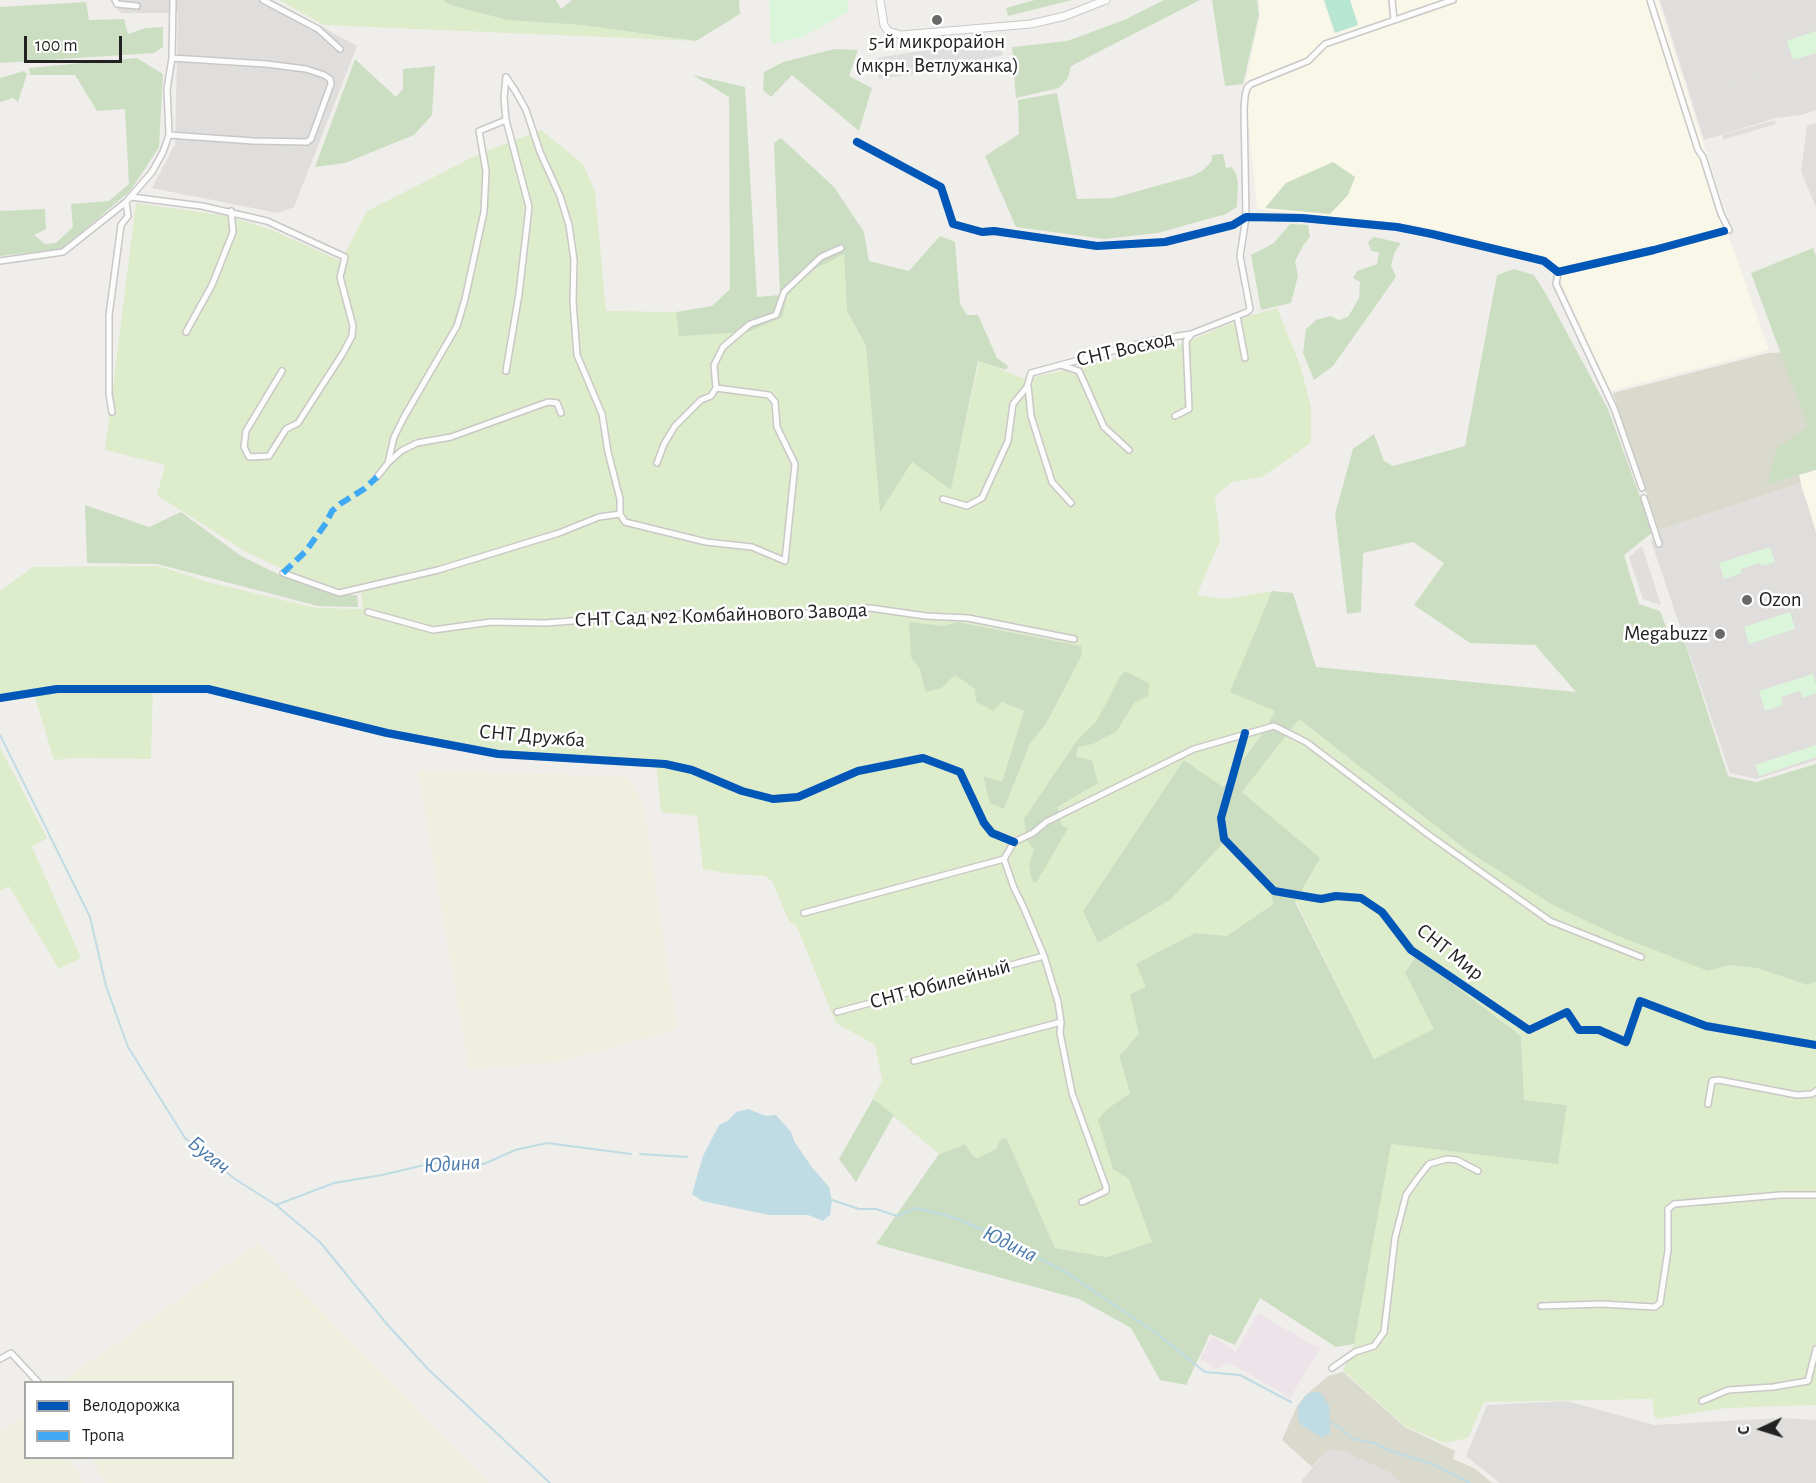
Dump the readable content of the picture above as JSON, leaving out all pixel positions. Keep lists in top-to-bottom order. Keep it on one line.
{"streets":{"street":["СНТ Восход","СНТ Сад №2 Комбайнового Завода","СНТ Дружба","СНТ Мир","СНТ Юбилейный"]},"water":["Бугач","Юдина"],"places":["5-й микрорайон (мкрн. Ветлужанка)","Ozon","Megabuzz"],"legend":["Велодорожка","Тропа"],"scale_bar":"100 m","north":"left"}
